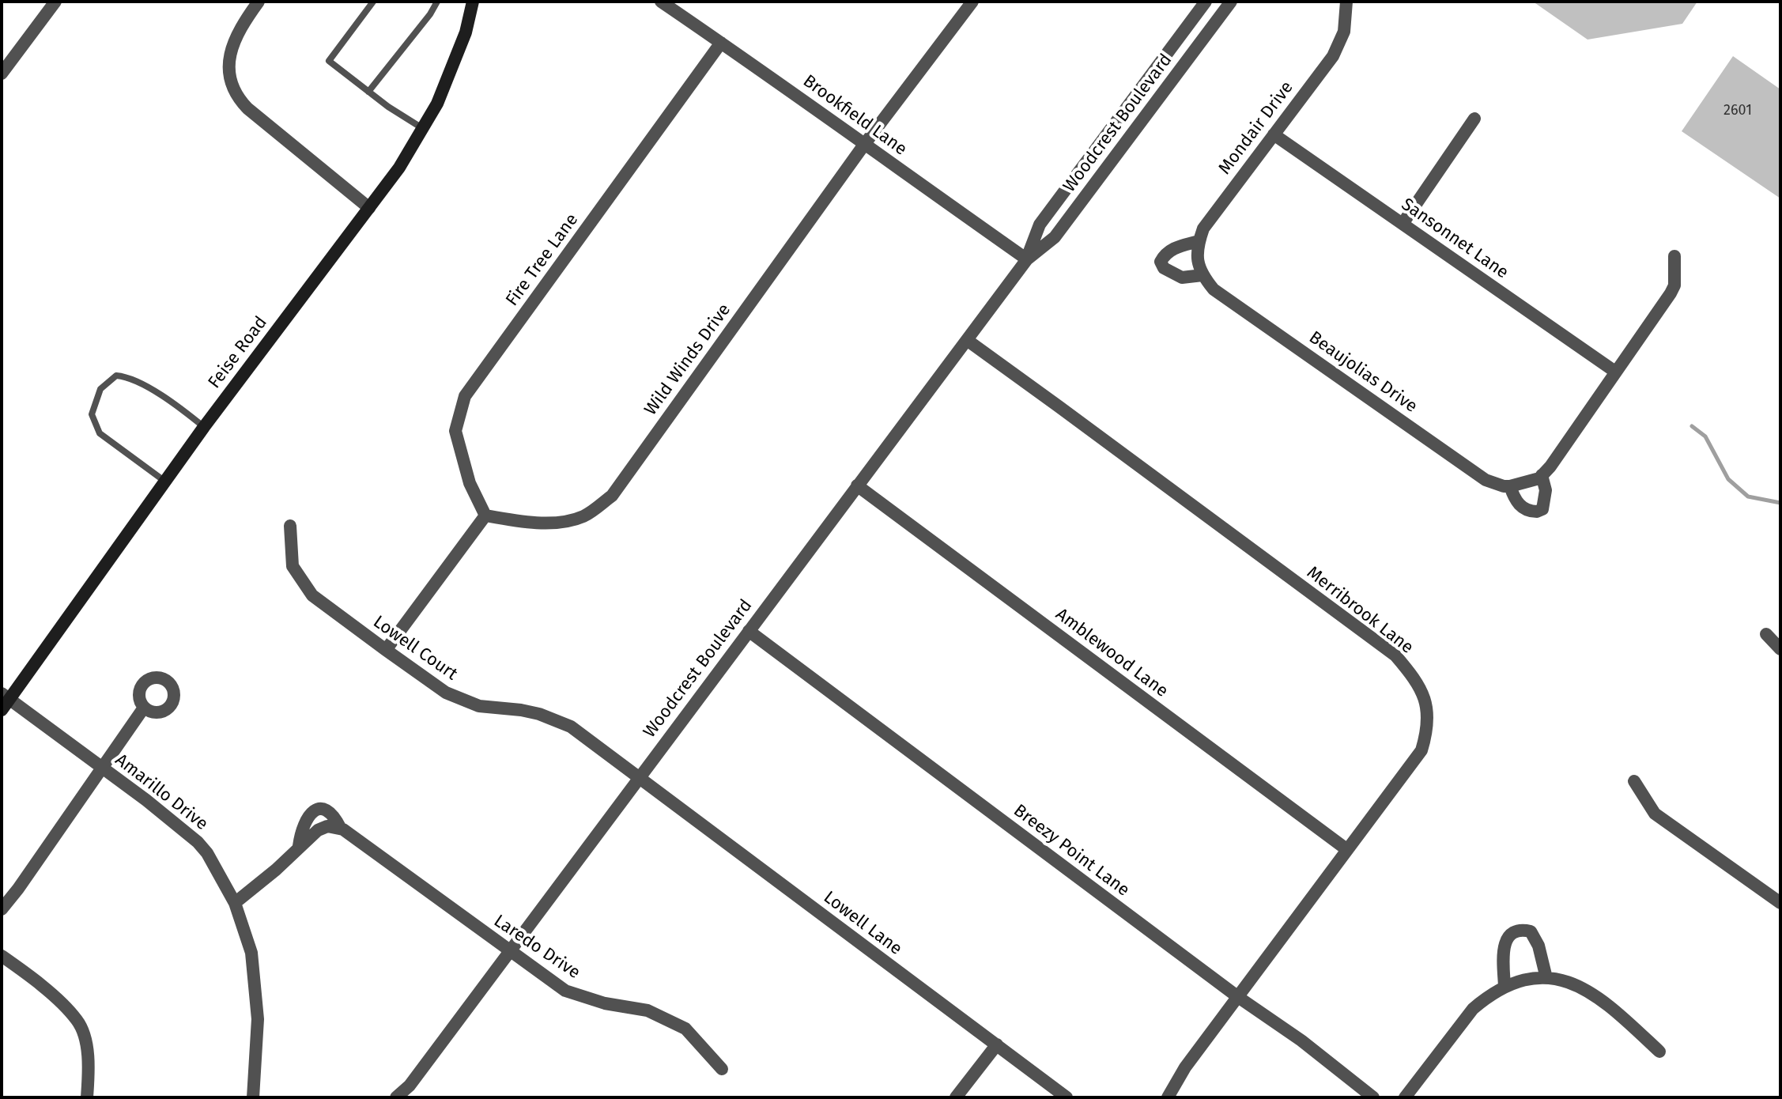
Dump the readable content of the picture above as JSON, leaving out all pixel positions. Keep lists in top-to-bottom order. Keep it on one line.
{"streets":{"main road":["Feise Road"],"street":["Brookfield Lane","Woodcrest Boulevard","Mondair Drive","Sansonnet Lane","Fire Tree Lane","Wild Winds Drive","Beaujolias Drive","Merribrook Lane","Lowell Court","Amblewood Lane","Amarillo Drive","Breezy Point Lane","Lowell Lane","Laredo Drive"]},"crossings":[["Brookfield Lane","Woodcrest Boulevard"],["Brookfield Lane","Fire Tree Lane"],["Brookfield Lane","Wild Winds Drive"],["Woodcrest Boulevard","Merribrook Lane"],["Woodcrest Boulevard","Lowell Court"],["Woodcrest Boulevard","Amblewood Lane"],["Woodcrest Boulevard","Breezy Point Lane"],["Woodcrest Boulevard","Lowell Lane"],["Woodcrest Boulevard","Laredo Drive"],["Mondair Drive","Sansonnet Lane"],["Fire Tree Lane","Wild Winds Drive"],["Feise Road","Amarillo Drive"],["Merribrook Lane","Amblewood Lane"],["Merribrook Lane","Breezy Point Lane"],["Lowell Court","Lowell Lane"],["Amarillo Drive","Laredo Drive"]],"house_numbers":["2601"]}
